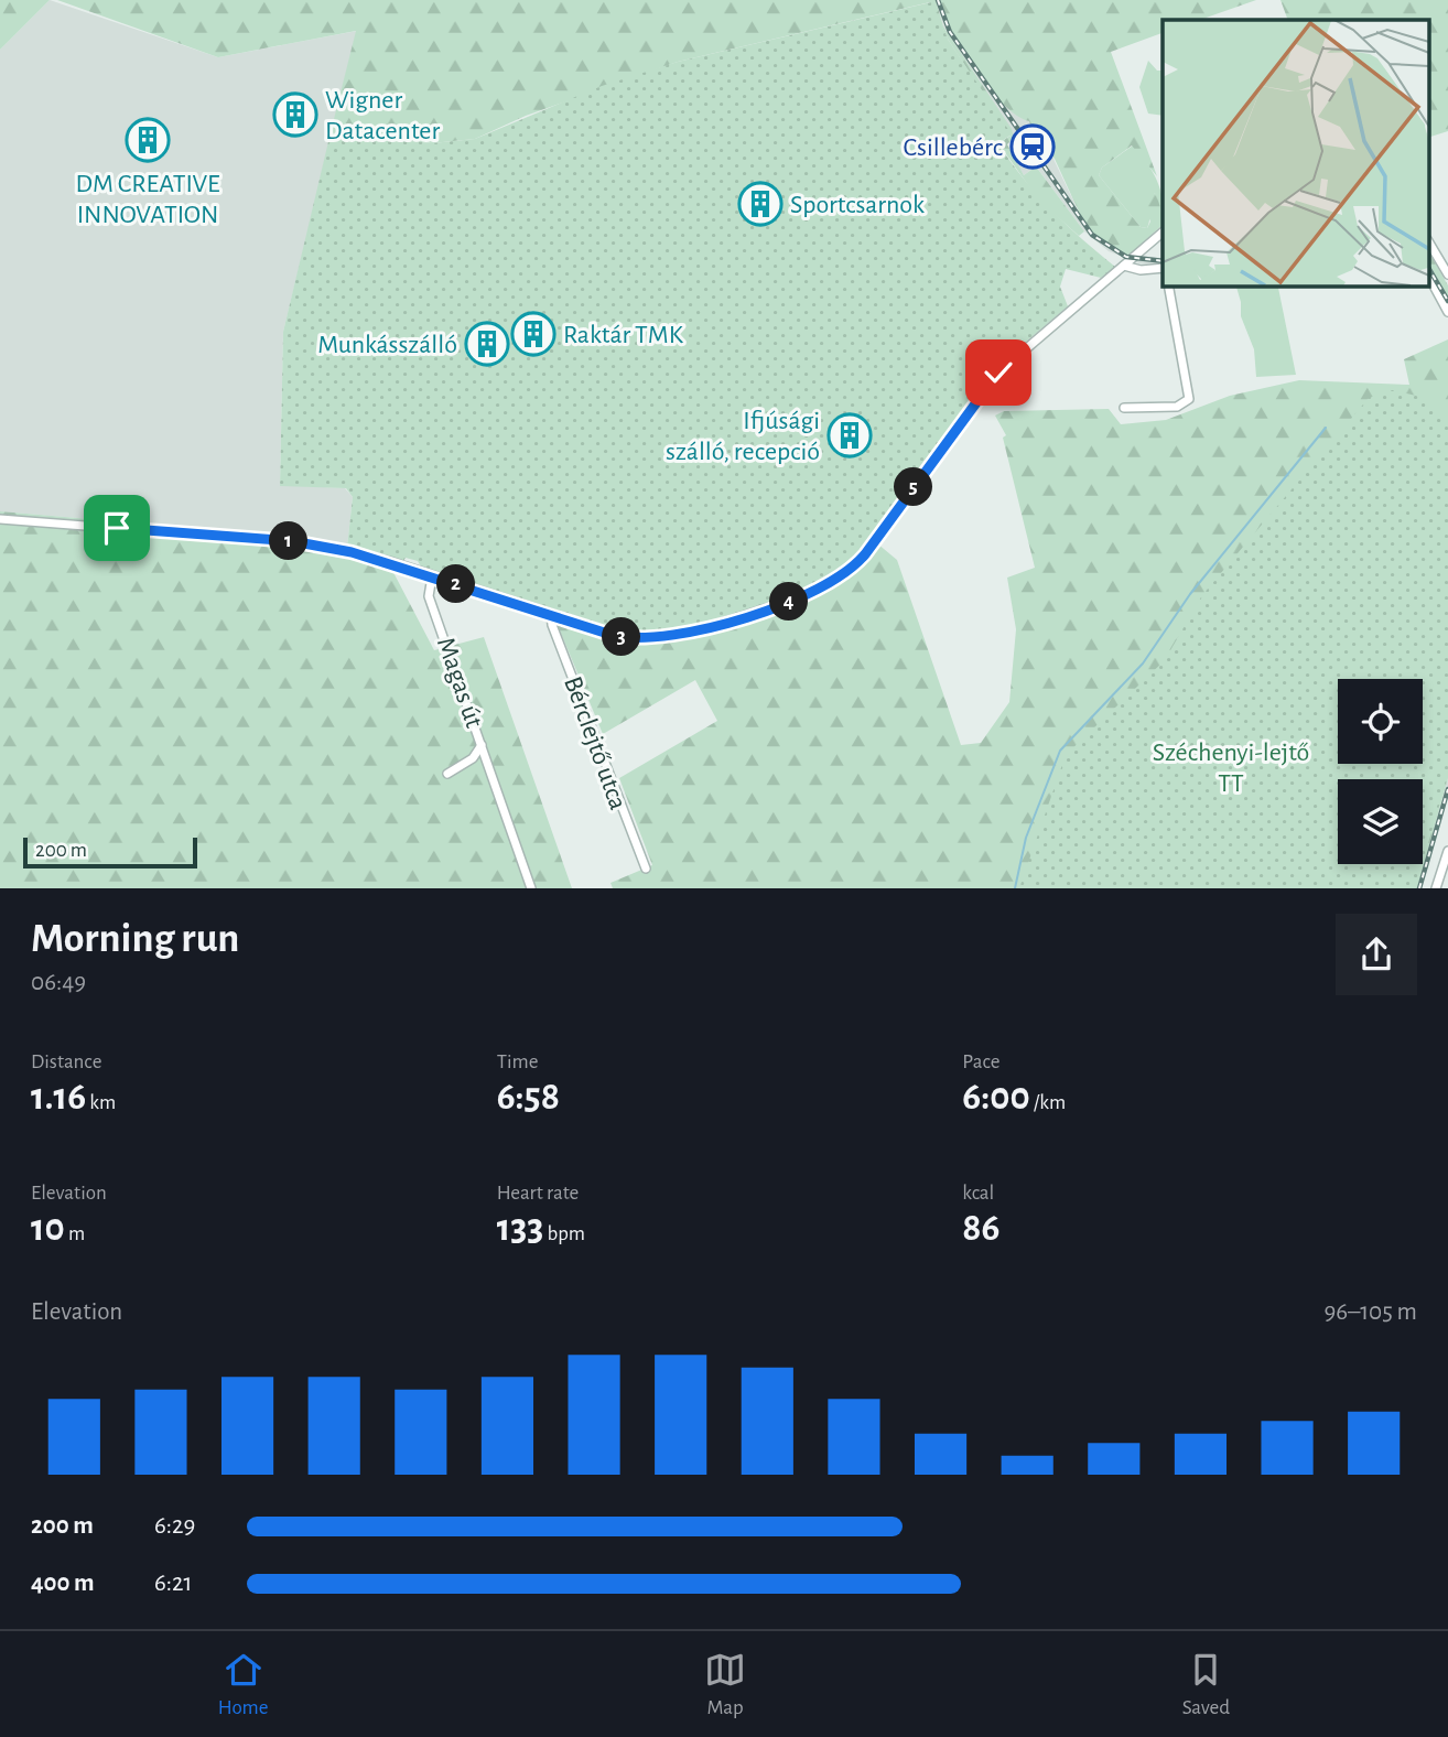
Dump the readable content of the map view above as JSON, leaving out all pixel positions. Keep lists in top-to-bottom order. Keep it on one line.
{"streets":{"street":["Magas út","Bérclejtő utca"]},"parks":["Széchenyi-lejtő TT"],"places":{"building":["Wigner Datacenter","DM CREATIVE INNOVATION","Sportcsarnok","Raktár TMK","Munkásszálló","Ifjúsági szálló, recepció"],"station":["Csillebérc"]},"scale_bar":"200 m","page":{"pins":["5","1","2","4","3"],"scale":"200 m","heading":["Morning run","06:49"],"stats":[["Distance","1.16 km"],["Time","6:58"],["Pace","6:00 /km"],["Elevation","10 m"],["Heart rate","133 bpm"],["kcal","86"]],"chart":["Elevation","96–105 m"],"list":[{"name":"200 m","note":"6:29"},{"name":"400 m","note":"6:21"}],"tabs":["Home","Map","Saved"]}}
